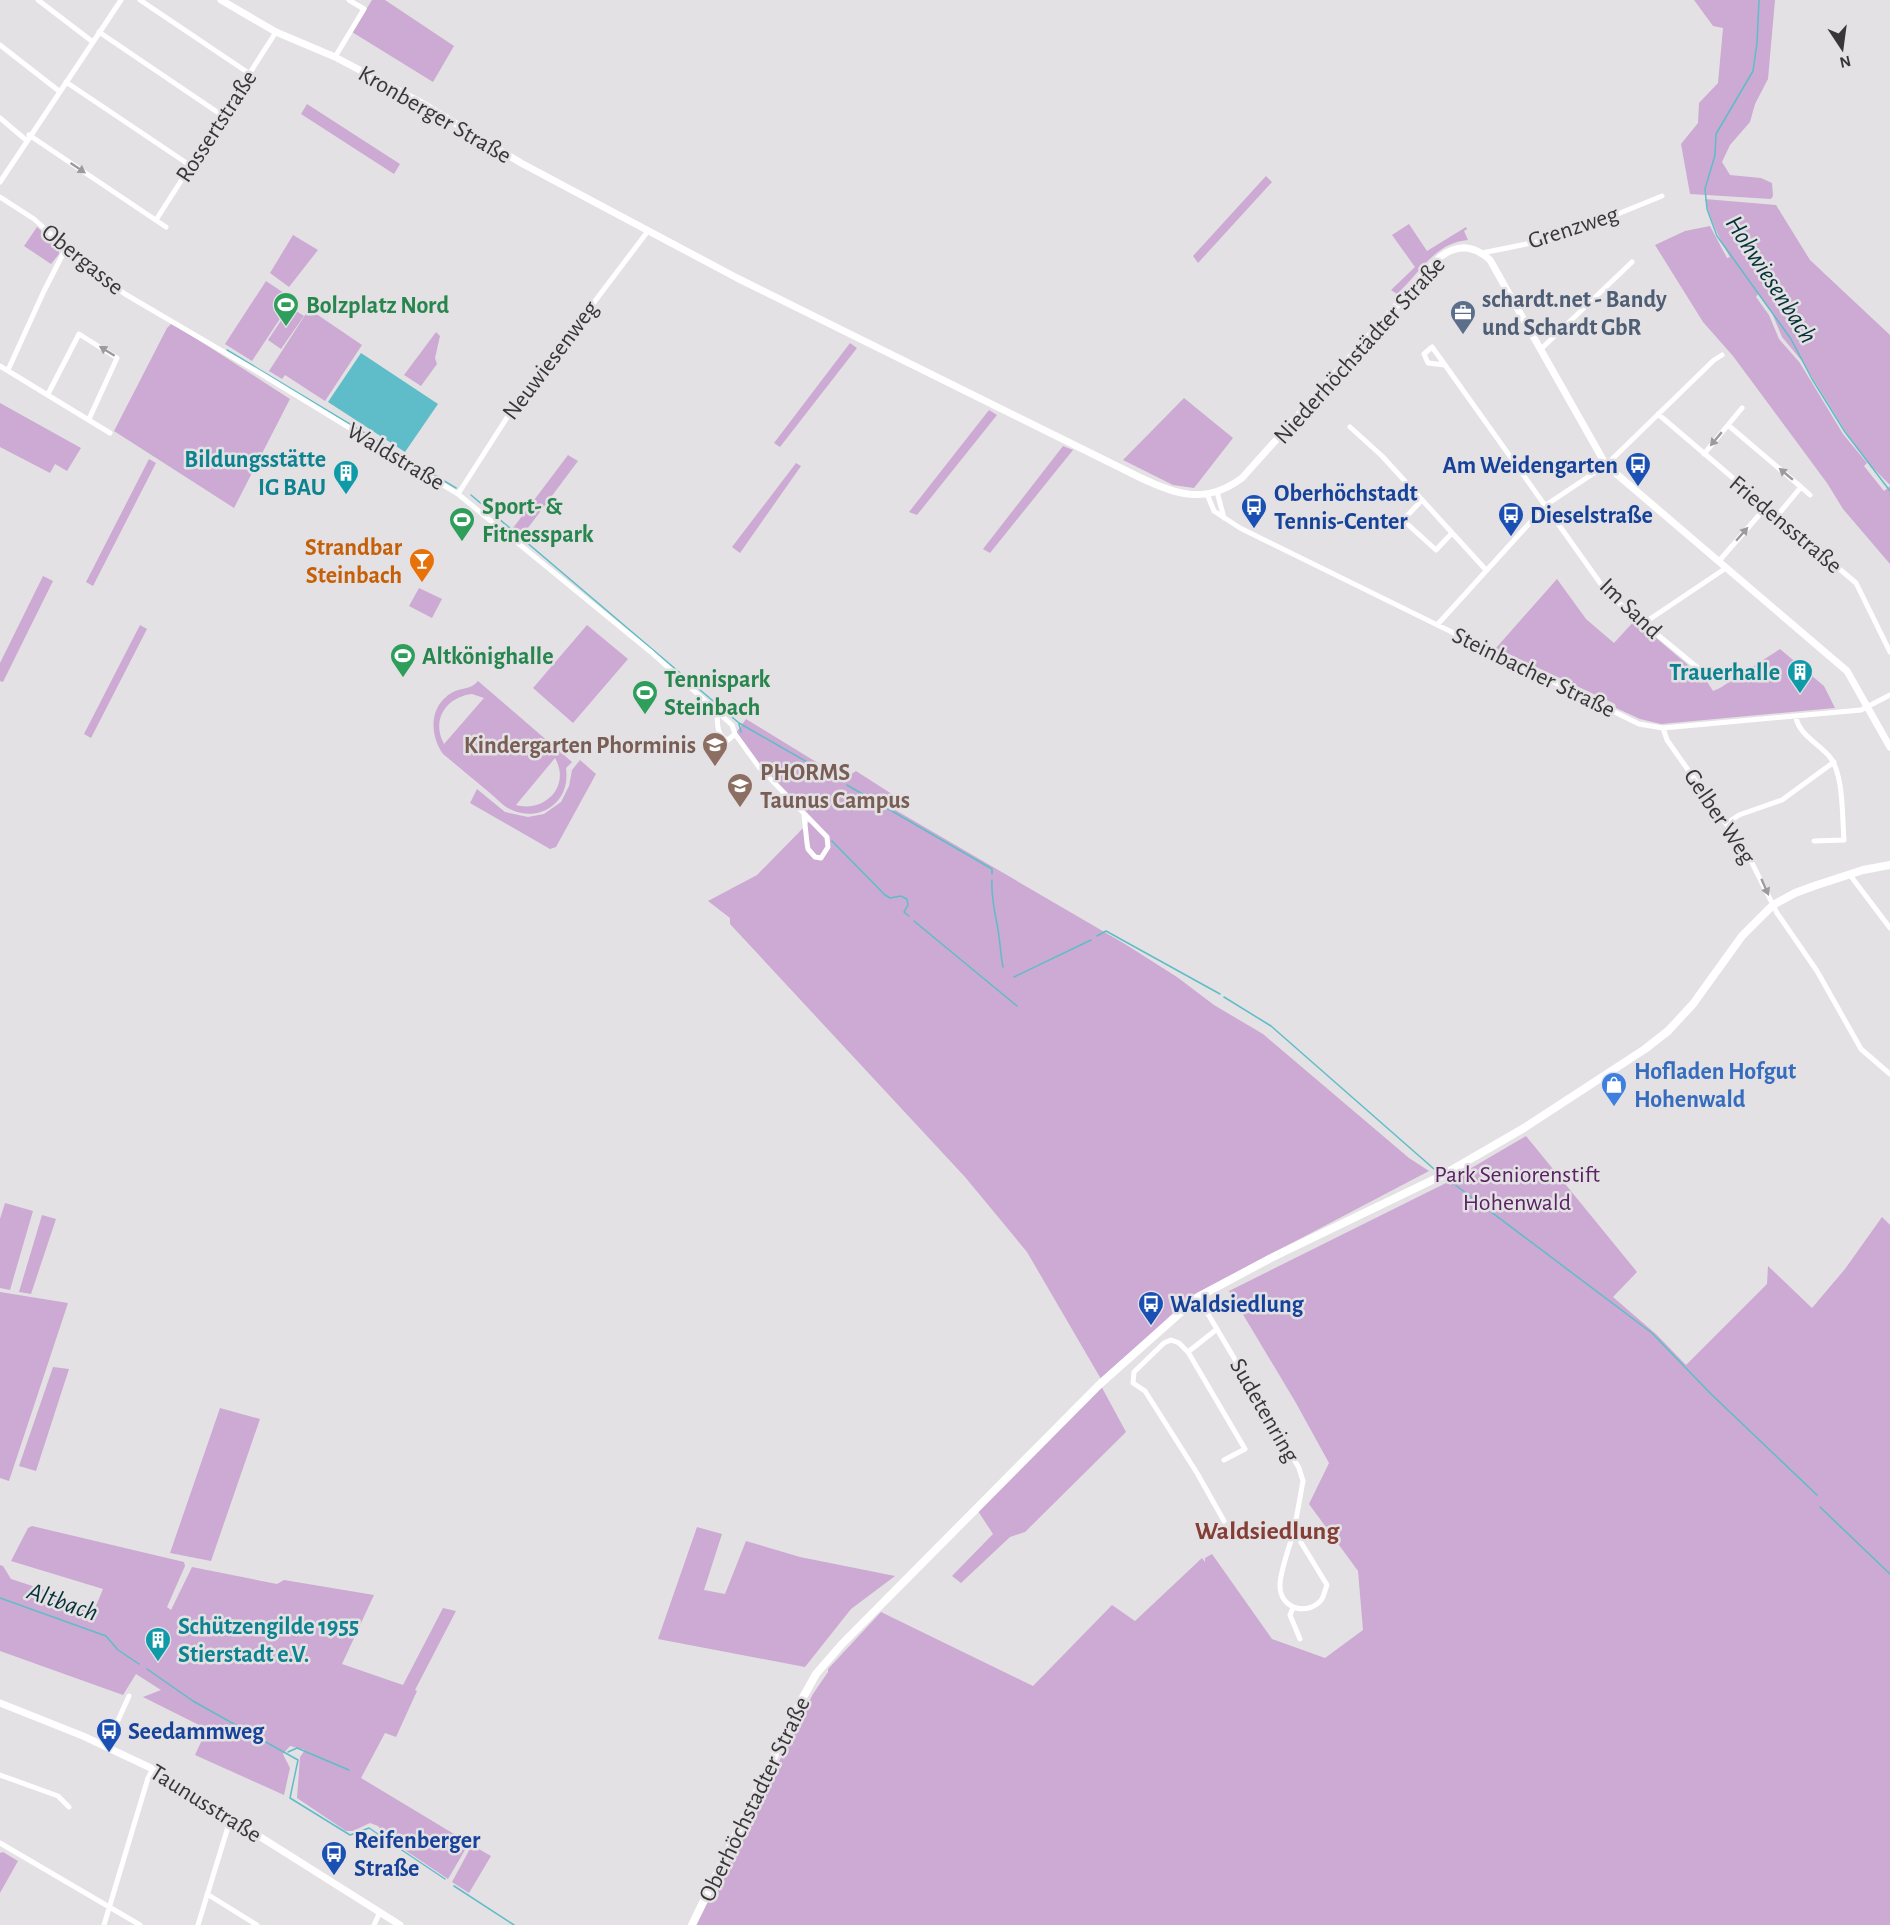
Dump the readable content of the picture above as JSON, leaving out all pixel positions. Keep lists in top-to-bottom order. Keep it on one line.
{"streets":{"main road":["Oberhöchstadter Straße"],"street":["Kronberger Straße","Rossertstraße","Grenzweg","Obergasse","Niederhöchstädter Straße","Neuwiesenweg","Waldstraße","Friedensstraße","Im Sand","Steinbacher Straße","Gelber Weg","Sudetenring","Taunusstraße"]},"crossings":[["Kronberger Straße","Rossertstraße"],["Kronberger Straße","Niederhöchstädter Straße"],["Kronberger Straße","Neuwiesenweg"],["Kronberger Straße","Steinbacher Straße"],["Grenzweg","Niederhöchstädter Straße"],["Obergasse","Waldstraße"],["Niederhöchstädter Straße","Steinbacher Straße"],["Neuwiesenweg","Waldstraße"],["Steinbacher Straße","Gelber Weg"],["Gelber Weg","Oberhöchstadter Straße"],["Sudetenring","Oberhöchstadter Straße"]],"districts":["Waldsiedlung"],"water":["Hohwiesenbach","Altbach"],"parks":["Park Seniorenstift Hohenwald"],"places":{"sports":["Bolzplatz Nord","Sport- & Fitnesspark","Altkönighalle","Tennispark Steinbach"],"office":["schardt.net - Bandy und Schardt GbR"],"bus stop":["Am Weidengarten","Oberhöchstadt Tennis-Center","Dieselstraße","Waldsiedlung","Seedammweg","Reifenberger Straße"],"building":["Bildungsstätte IG BAU","Trauerhalle","Schützengilde 1955 Stierstadt e.V."],"bar":["Strandbar Steinbach"],"school or university":["Kindergarten Phorminis","PHORMS Taunus Campus"],"shop":["Hofladen Hofgut Hohenwald"]},"north":"bottom"}
